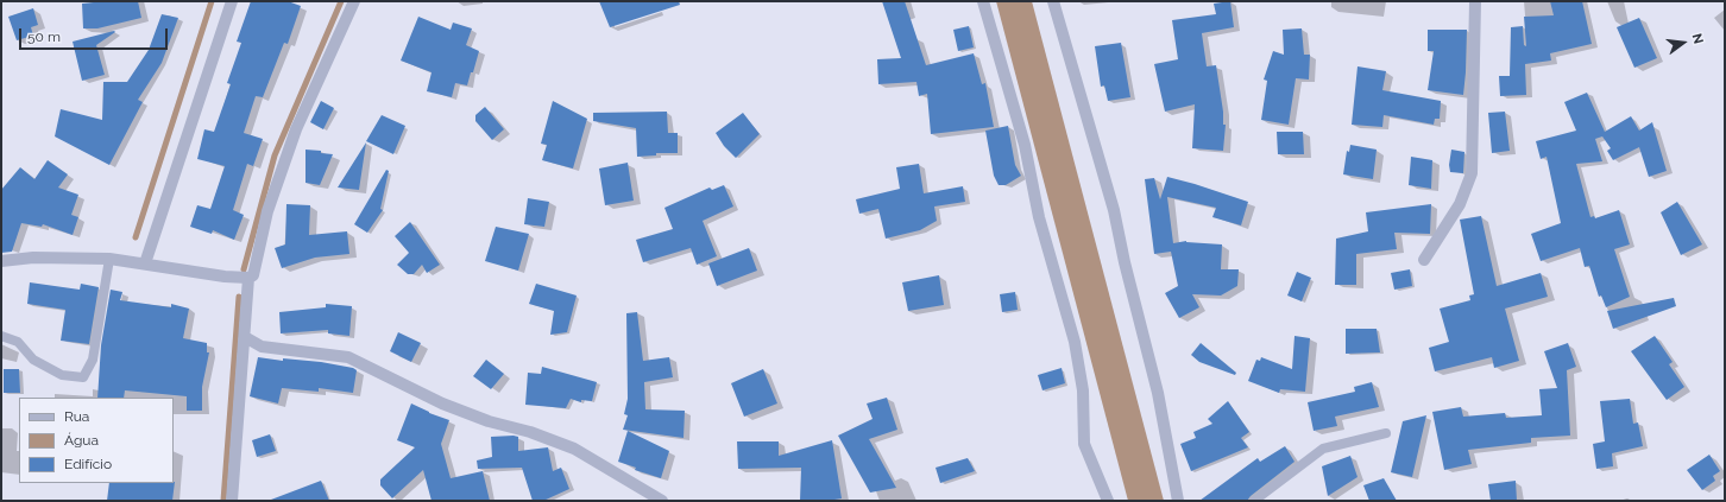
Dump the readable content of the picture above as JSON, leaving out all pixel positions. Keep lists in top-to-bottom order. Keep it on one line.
{"legend":["Rua","Água","Edifício"],"scale_bar":"50 m","north":"right"}
